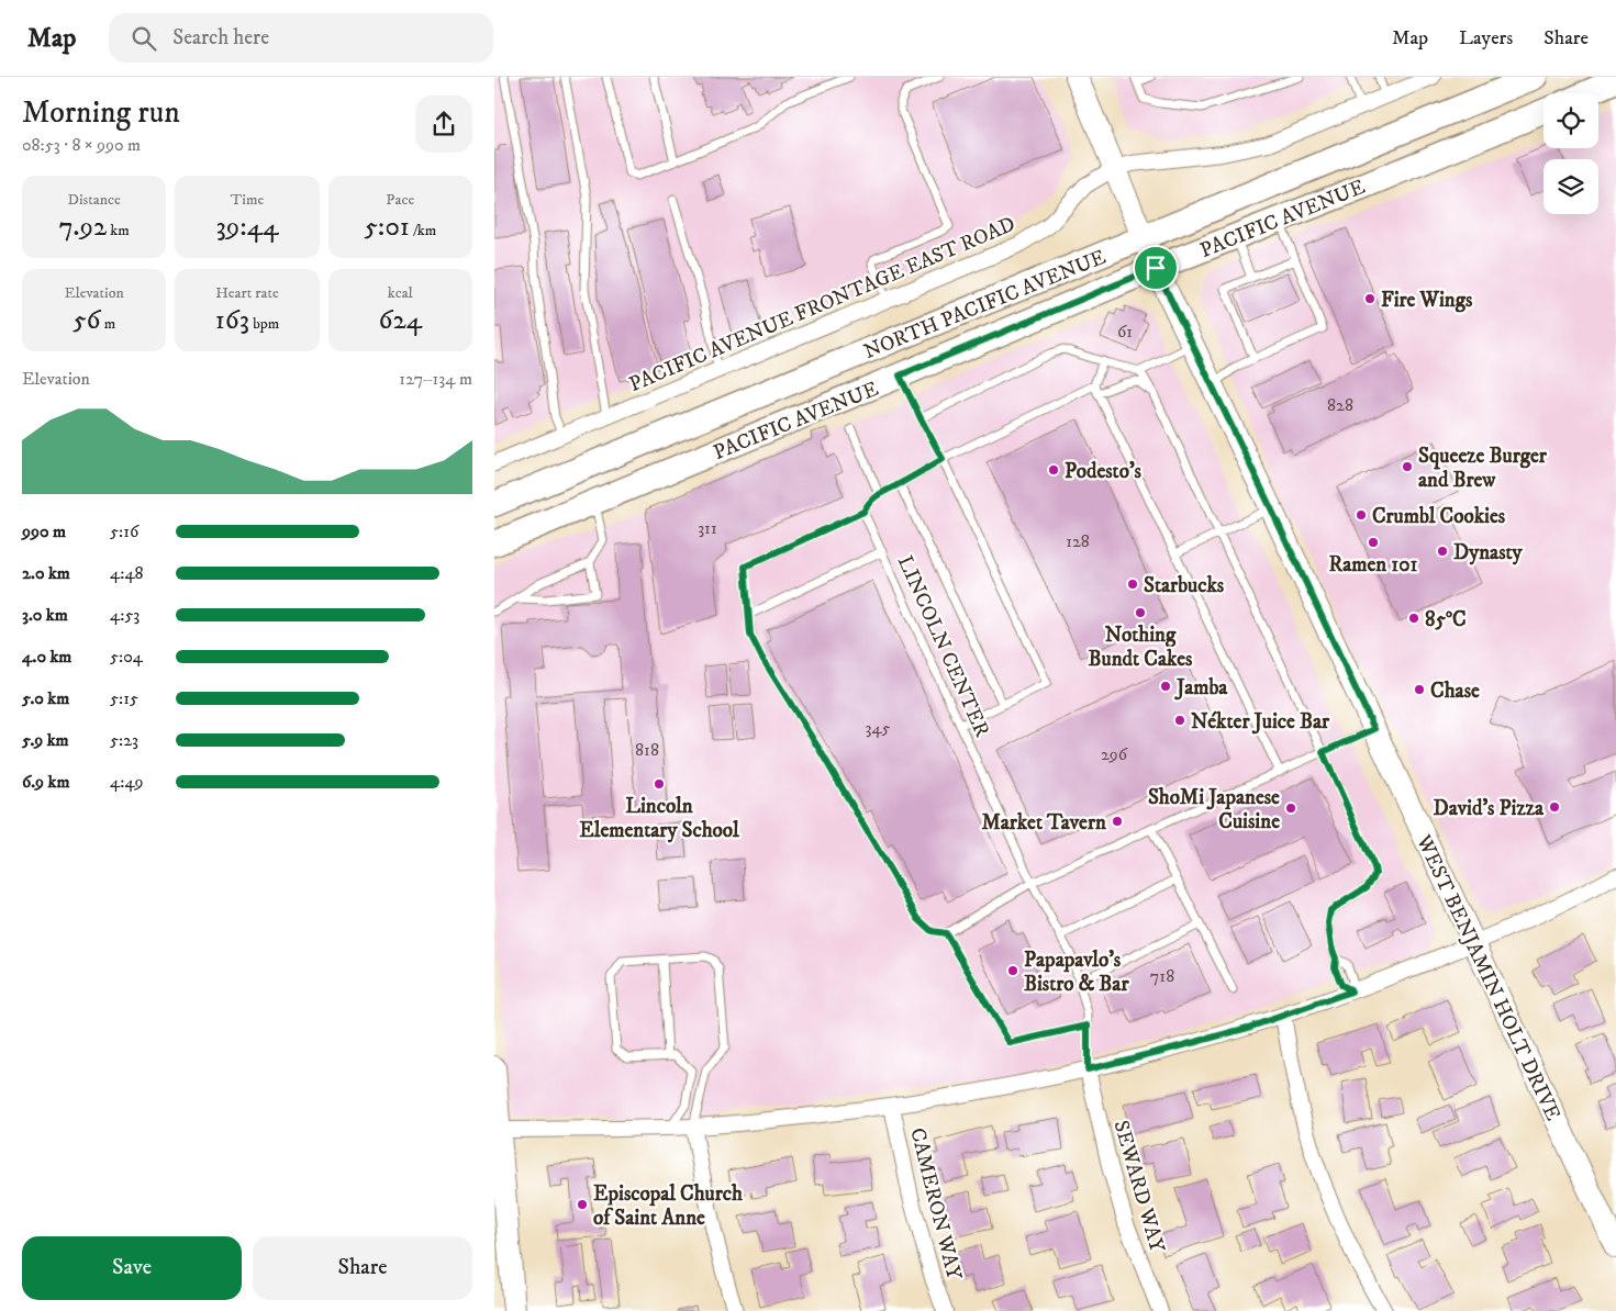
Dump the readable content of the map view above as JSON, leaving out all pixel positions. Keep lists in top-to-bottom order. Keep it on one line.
{"streets":{"main road":["PACIFIC AVENUE","NORTH PACIFIC AVENUE","WEST BENJAMIN HOLT DRIVE"],"street":["PACIFIC AVENUE FRONTAGE EAST ROAD","SEWARD WAY","CAMERON WAY"],"lane":["LINCOLN CENTER"]},"crossings":[["PACIFIC AVENUE","WEST BENJAMIN HOLT DRIVE"],["PACIFIC AVENUE FRONTAGE EAST ROAD","WEST BENJAMIN HOLT DRIVE"],["NORTH PACIFIC AVENUE","WEST BENJAMIN HOLT DRIVE"],["LINCOLN CENTER","SEWARD WAY"]],"places":["Fire Wings","Squeeze Burger and Brew","Podesto's","Crumbl Cookies","Ramen 101","Dynasty","Starbucks","Nothing Bundt Cakes","85°C","Jamba","Chase","Nékter Juice Bar","Lincoln Elementary School","David's Pizza","ShoMi Japanese Cuisine","Market Tavern","Papapavlo's Bistro & Bar","Episcopal Church of Saint Anne"],"house_numbers":["61","828","311","128","345","818","296","718"],"page":{"header":"Map","search":"Search here","nav":["Map","Layers","Share"],"heading":["Morning run","08:53 · 8 × 990 m"],"stats":[["Distance","7.92 km"],["Time","39:44"],["Pace","5:01 /km"],["Elevation","56 m"],["Heart rate","163 bpm"],["kcal","624"]],"chart":["Elevation","127–134 m"],"list":[{"name":"990 m","note":"5:16"},{"name":"2.0 km","note":"4:48"},{"name":"3.0 km","note":"4:53"},{"name":"4.0 km","note":"5:04"},{"name":"5.0 km","note":"5:15"},{"name":"5.9 km","note":"5:23"},{"name":"6.9 km","note":"4:49"}],"buttons":["Save","Share"]}}
